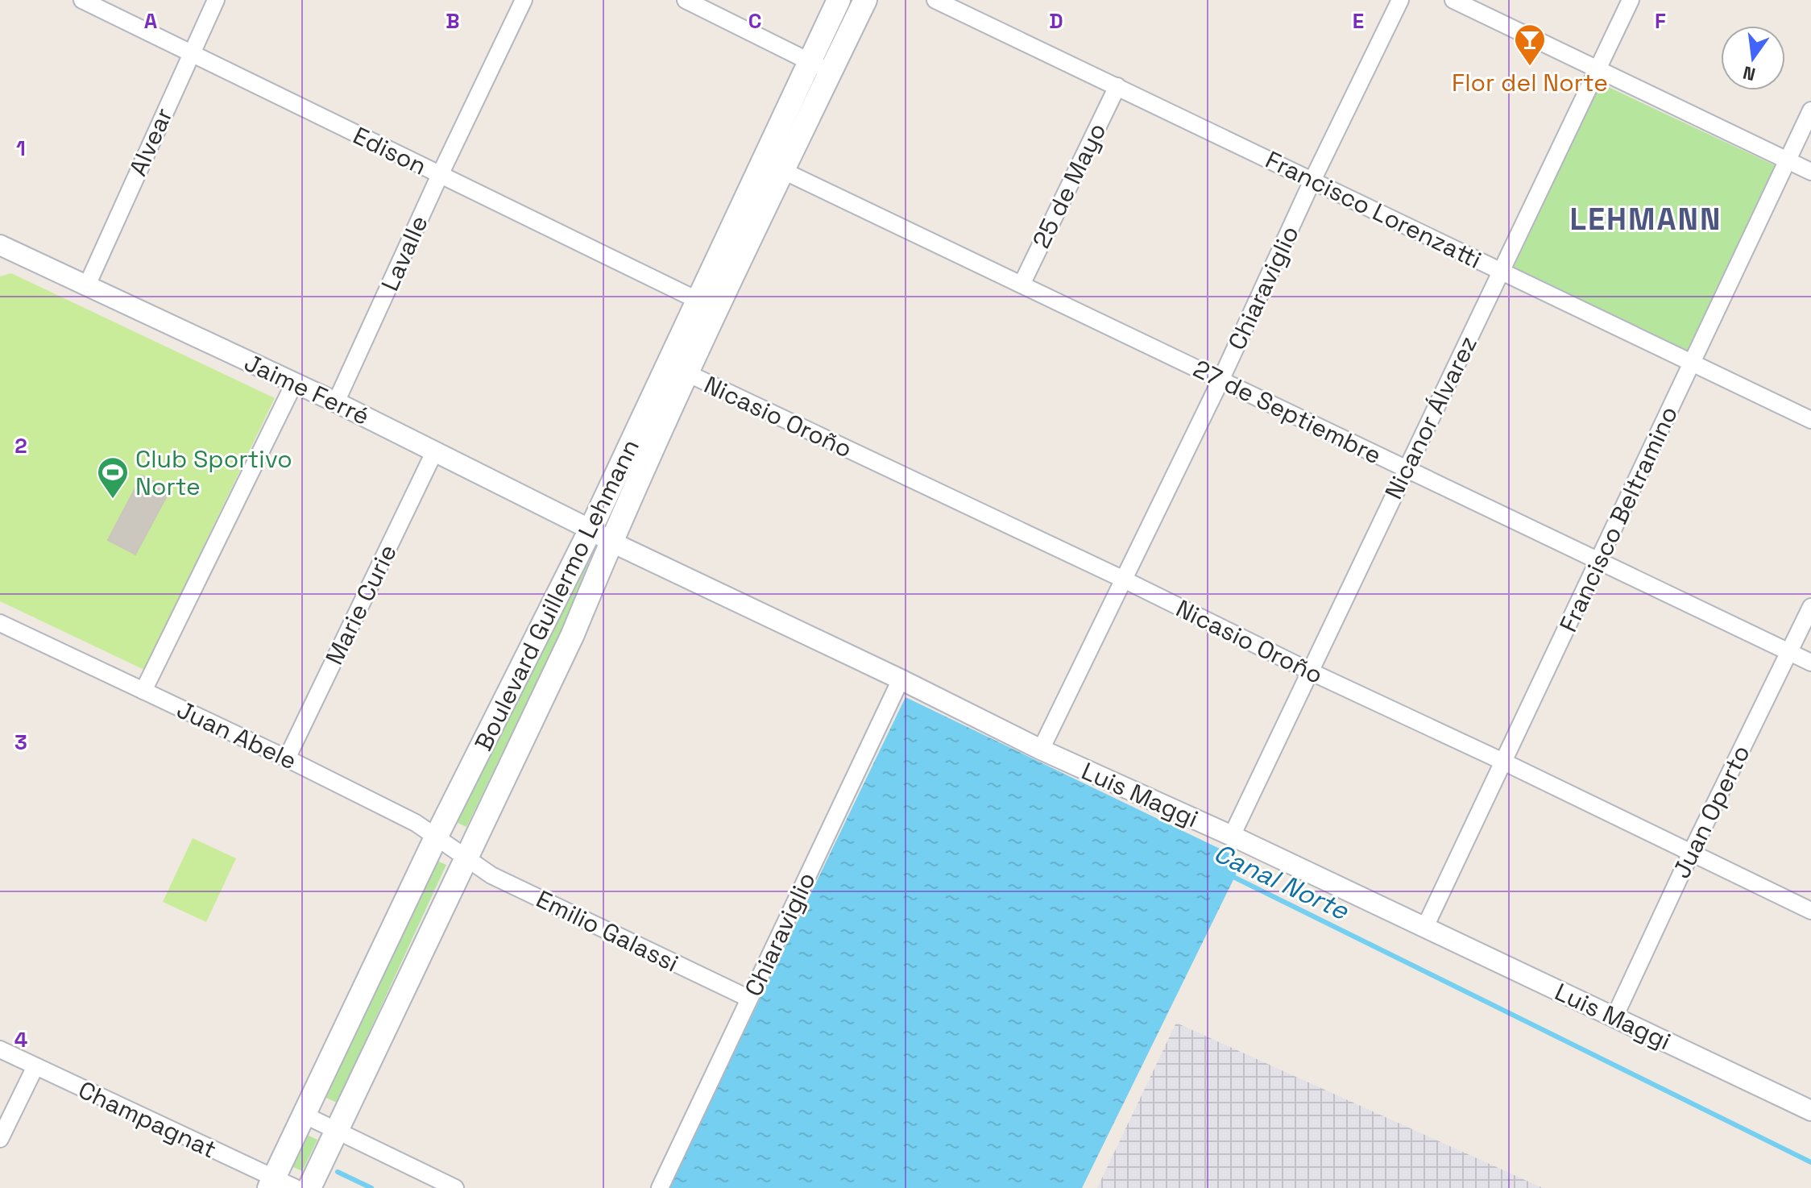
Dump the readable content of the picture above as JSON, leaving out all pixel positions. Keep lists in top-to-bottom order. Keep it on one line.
{"streets":{"main road":["Boulevard Guillermo Lehmann"],"street":["Alvear","Edison","25 de Mayo","Francisco Lorenzatti","Lavalle","Chiaraviglio","Jaime Ferré","27 de Septiembre","Nicasio Oroño","Nicanor Álvarez","Francisco Beltramino","Marie Curie","Juan Abele","Luis Maggi","Juan Operto","Emilio Galassi","Champagnat"]},"crossings":[["Alvear","Edison"],["Alvear","Jaime Ferré"],["Edison","Lavalle"],["Edison","Boulevard Guillermo Lehmann"],["25 de Mayo","Francisco Lorenzatti"],["25 de Mayo","27 de Septiembre"],["Francisco Lorenzatti","Chiaraviglio"],["Francisco Lorenzatti","Nicanor Álvarez"],["Francisco Lorenzatti","Francisco Beltramino"],["Lavalle","Jaime Ferré"],["Chiaraviglio","27 de Septiembre"],["Chiaraviglio","Nicasio Oroño"],["Chiaraviglio","Luis Maggi"],["Chiaraviglio","Emilio Galassi"],["Jaime Ferré","Boulevard Guillermo Lehmann"],["Jaime Ferré","Marie Curie"],["Jaime Ferré","Luis Maggi"],["27 de Septiembre","Nicanor Álvarez"],["27 de Septiembre","Francisco Beltramino"],["27 de Septiembre","Boulevard Guillermo Lehmann"],["27 de Septiembre","Juan Operto"],["Nicasio Oroño","Nicanor Álvarez"],["Nicasio Oroño","Francisco Beltramino"],["Nicasio Oroño","Boulevard Guillermo Lehmann"],["Nicasio Oroño","Juan Operto"],["Nicanor Álvarez","Luis Maggi"],["Francisco Beltramino","Luis Maggi"],["Boulevard Guillermo Lehmann","Juan Abele"],["Boulevard Guillermo Lehmann","Luis Maggi"],["Boulevard Guillermo Lehmann","Emilio Galassi"],["Boulevard Guillermo Lehmann","Champagnat"],["Marie Curie","Juan Abele"],["Juan Abele","Emilio Galassi"],["Luis Maggi","Juan Operto"]],"districts":["LEHMANN"],"water":["Canal Norte"],"places":{"bar":["Flor del Norte"],"sports":["Club Sportivo Norte"]},"north":"bottom","grid":{"columns":["A","B","C","D","E","F"],"rows":["1","2","3","4"]}}
